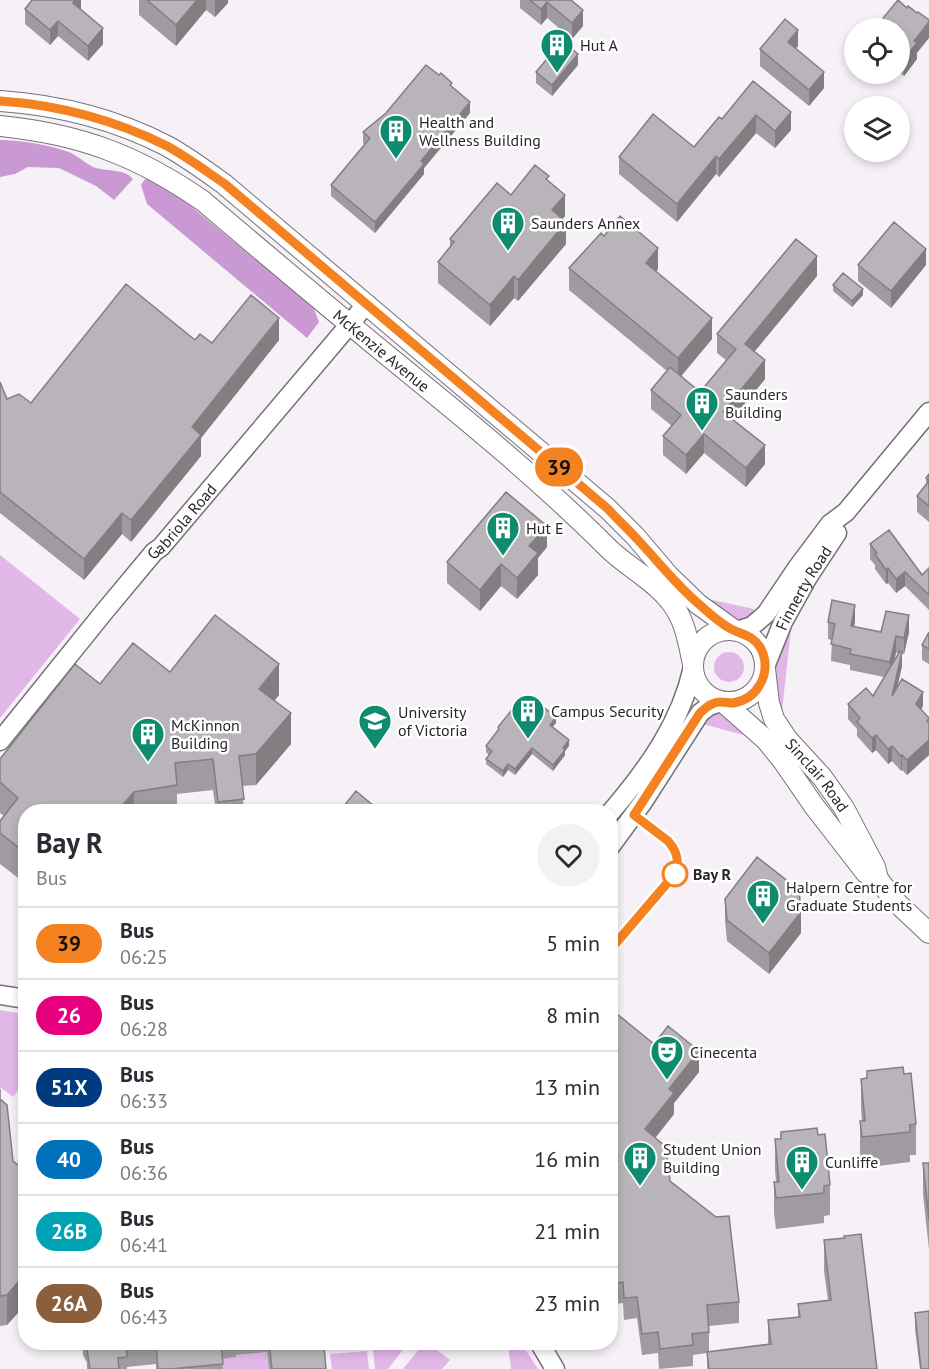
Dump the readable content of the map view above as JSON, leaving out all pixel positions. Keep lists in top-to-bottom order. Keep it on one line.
{"streets":{"main road":["McKenzie Avenue","Sinclair Road"],"street":["Gabriola Road","Finnerty Road"]},"crossings":[["McKenzie Avenue","Gabriola Road"],["McKenzie Avenue","Finnerty Road"],["McKenzie Avenue","Sinclair Road"],["Finnerty Road","Sinclair Road"]],"places":{"building":["Hut A","Health and Wellness Building","Saunders Annex","Saunders Building","Hut E","Campus Security","McKinnon Building","Halpern Centre for Graduate Students","Student Union Building","Cunliffe"],"school or university":["University of Victoria"],"other":["Bay R"],"theatre":["Cinecenta"]},"lines":["bus line 39"],"page":{"on_map":"39","heading":["Bay R","Bus"],"list":[{"mark":"39","name":"Bus","note":"06:25","value":"5 min"},{"mark":"26","name":"Bus","note":"06:28","value":"8 min"},{"mark":"51X","name":"Bus","note":"06:33","value":"13 min"},{"mark":"40","name":"Bus","note":"06:36","value":"16 min"},{"mark":"26B","name":"Bus","note":"06:41","value":"21 min"},{"mark":"26A","name":"Bus","note":"06:43","value":"23 min"}]}}
